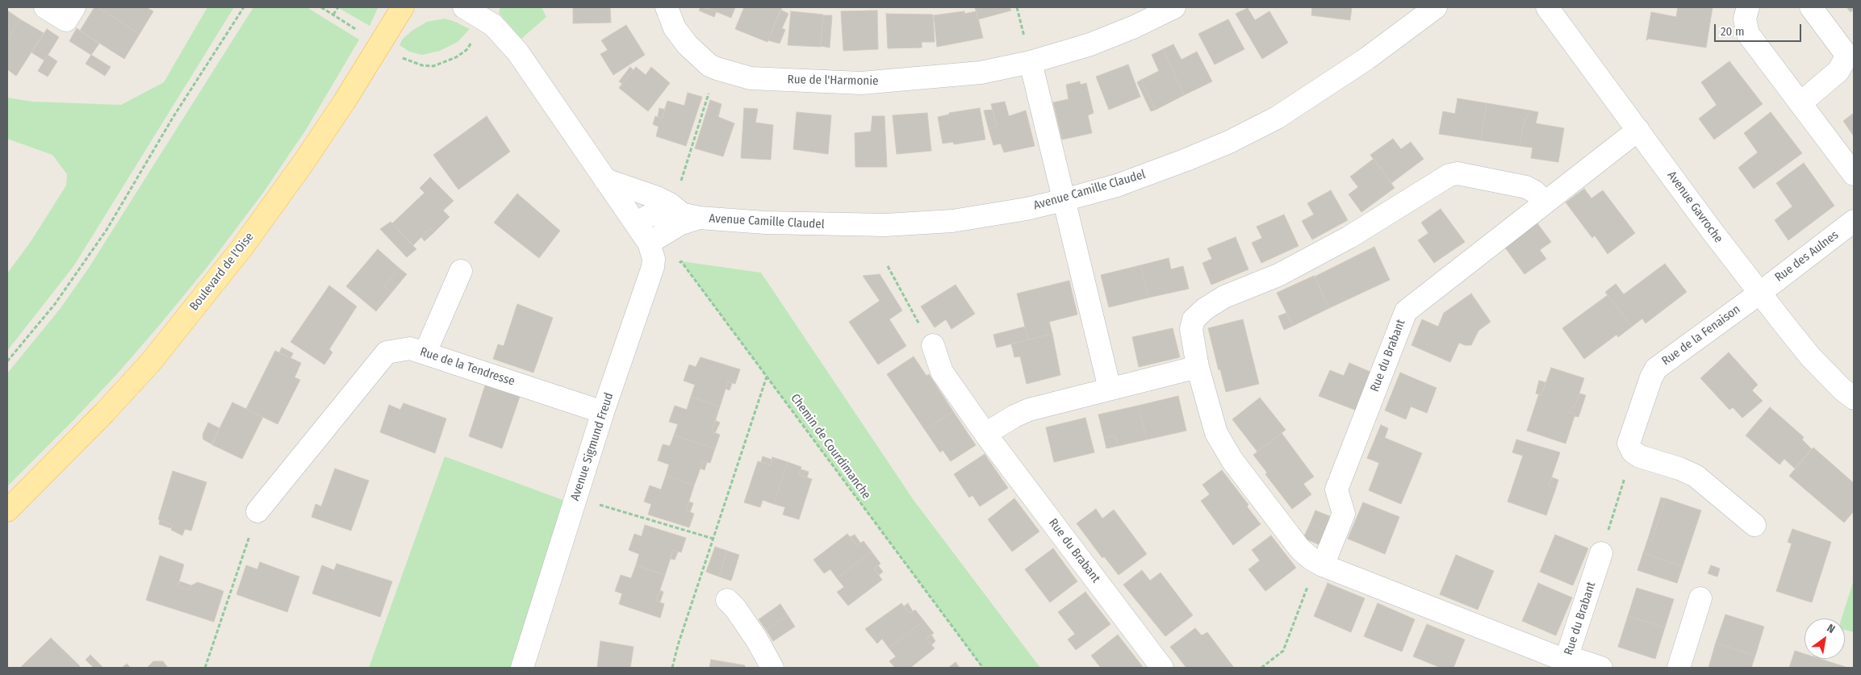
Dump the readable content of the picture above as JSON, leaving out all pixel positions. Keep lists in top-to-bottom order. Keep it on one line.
{"streets":{"main road":["Boulevard de l'Oise"],"street":["Rue de l'Harmonie","Avenue Camille Claudel","Avenue Gavroche","Rue des Aulnes","Rue de la Fenaison","Rue du Brabant","Rue de la Tendresse","Avenue Sigmund Freud"],"path":["Chemin de Courdimanche"]},"crossings":[["Avenue Gavroche","Rue des Aulnes"],["Avenue Gavroche","Rue de la Fenaison"],["Avenue Gavroche","Rue du Brabant"],["Rue des Aulnes","Rue de la Fenaison"],["Rue de la Tendresse","Avenue Sigmund Freud"],["Avenue Sigmund Freud","Chemin de Courdimanche"]],"scale_bar":"20 m","north":"top right"}
